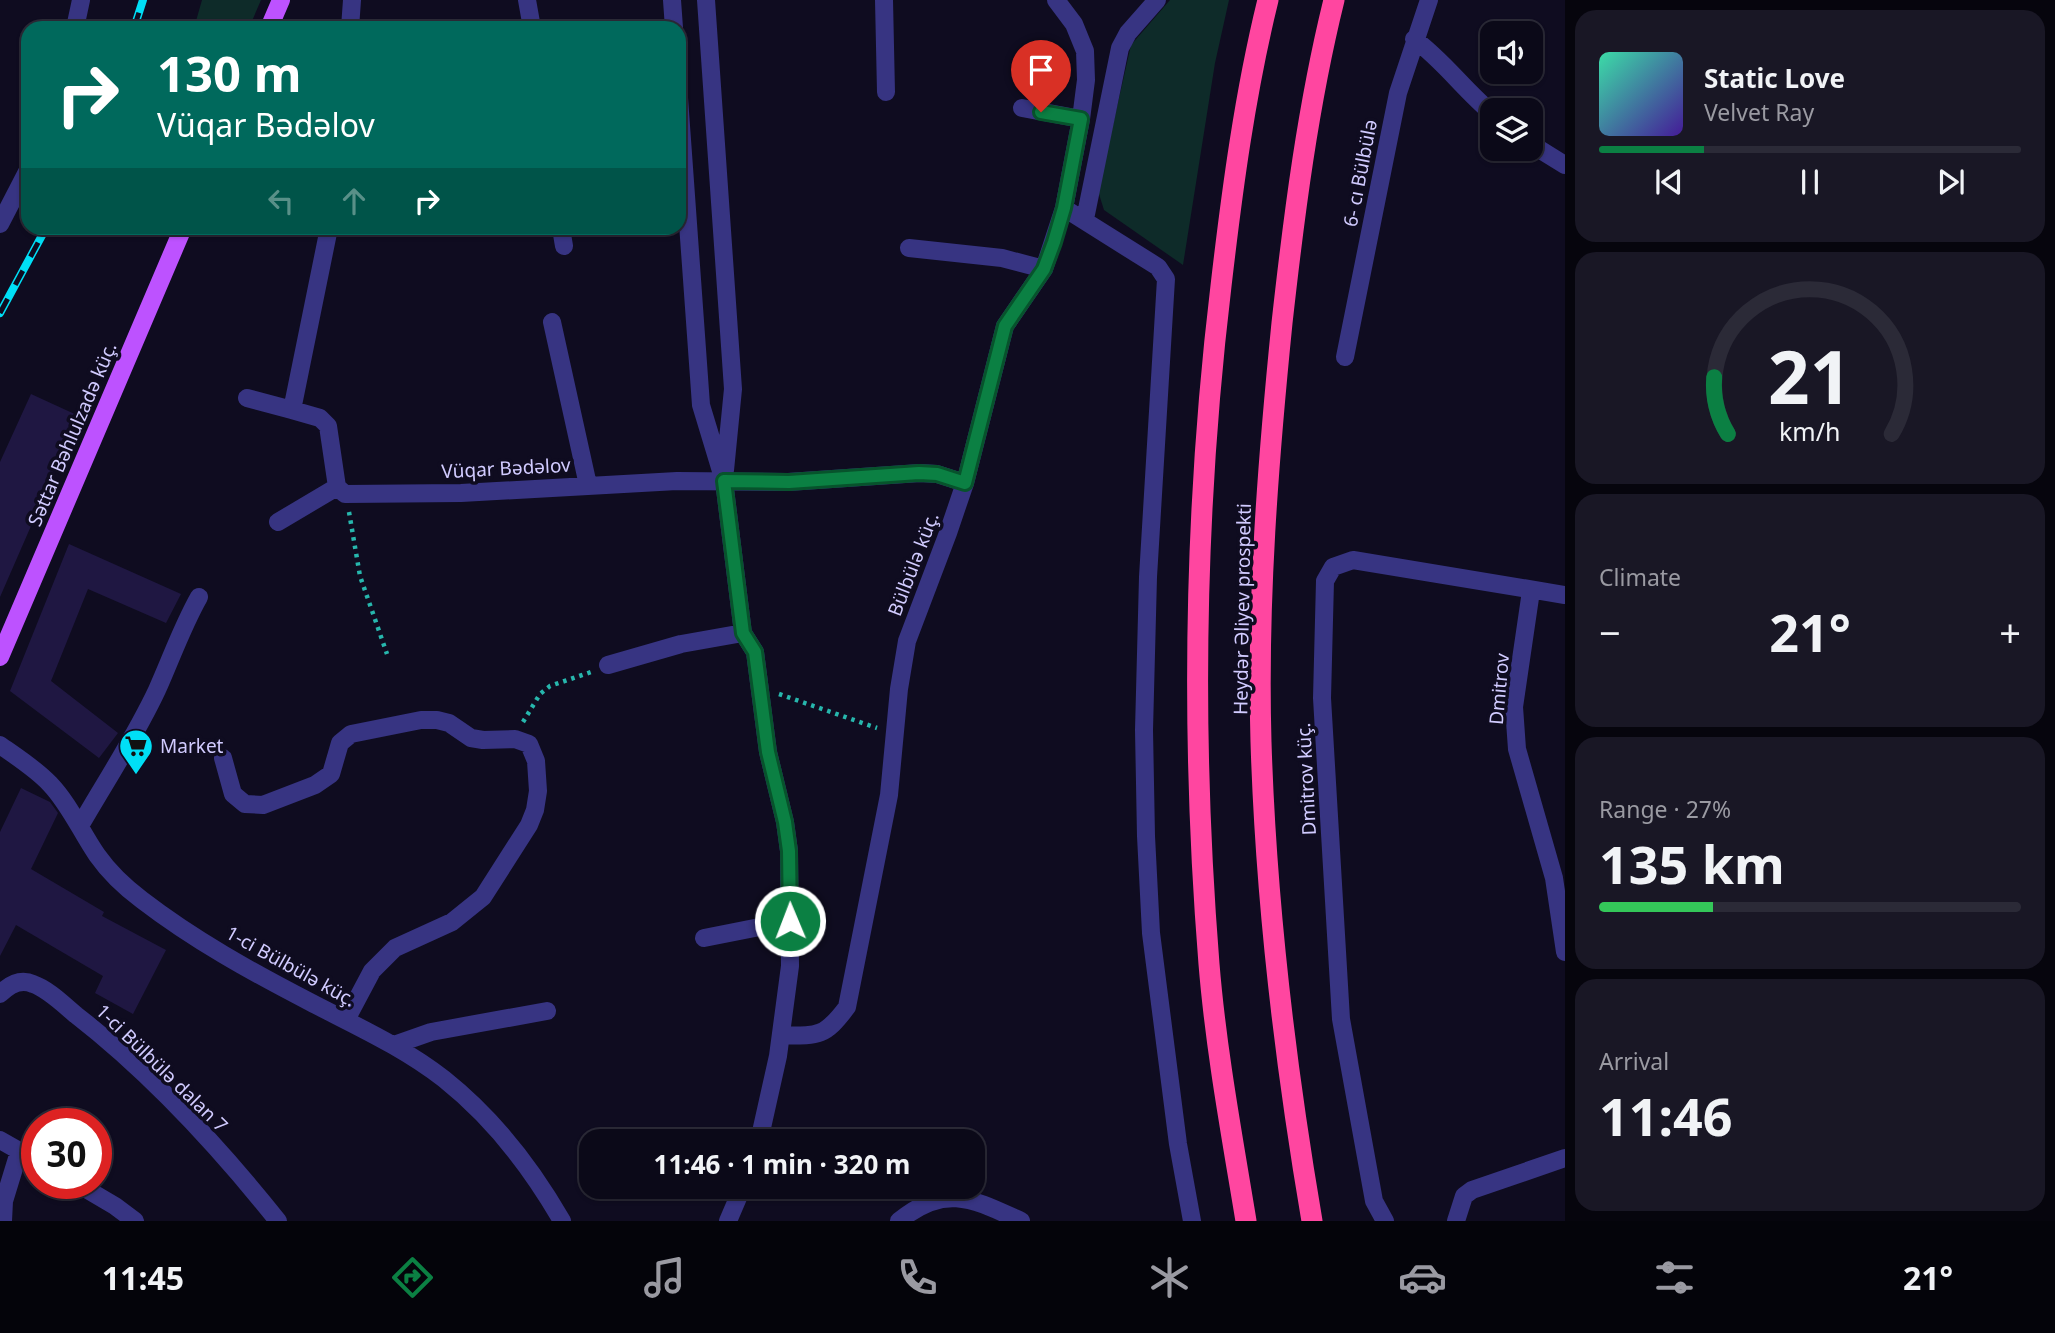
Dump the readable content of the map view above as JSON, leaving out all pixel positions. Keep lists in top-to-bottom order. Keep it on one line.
{"streets":{"highway":["Heydər Əliyev prospekti"],"main road":["Səttar Bəhlulzadə küç."],"street":["6- cı Bülbülə","Vüqar Bədəlov","Bülbülə küç.","Dmitrov","Dmitrov küç.","1-ci Bülbülə küç.","1-ci Bülbülə dalan 7"]},"crossings":[["Vüqar Bədəlov","Bülbülə küç."],["Dmitrov","Dmitrov küç."]],"places":{"supermarket":["Market"]},"page":{"turn":["130 m","Vüqar Bədəlov"],"song":["Static Love","Velvet Ray"],"tile":["Climate",["Range · 27%","135 km"],["Arrival","11:46"]],"heat":["−","21°","+"],"limit":"30","trip":"11:46 · 1 min · 320 m","tabs":["11:45","21°"],"gauge":["21","km/h"]}}
